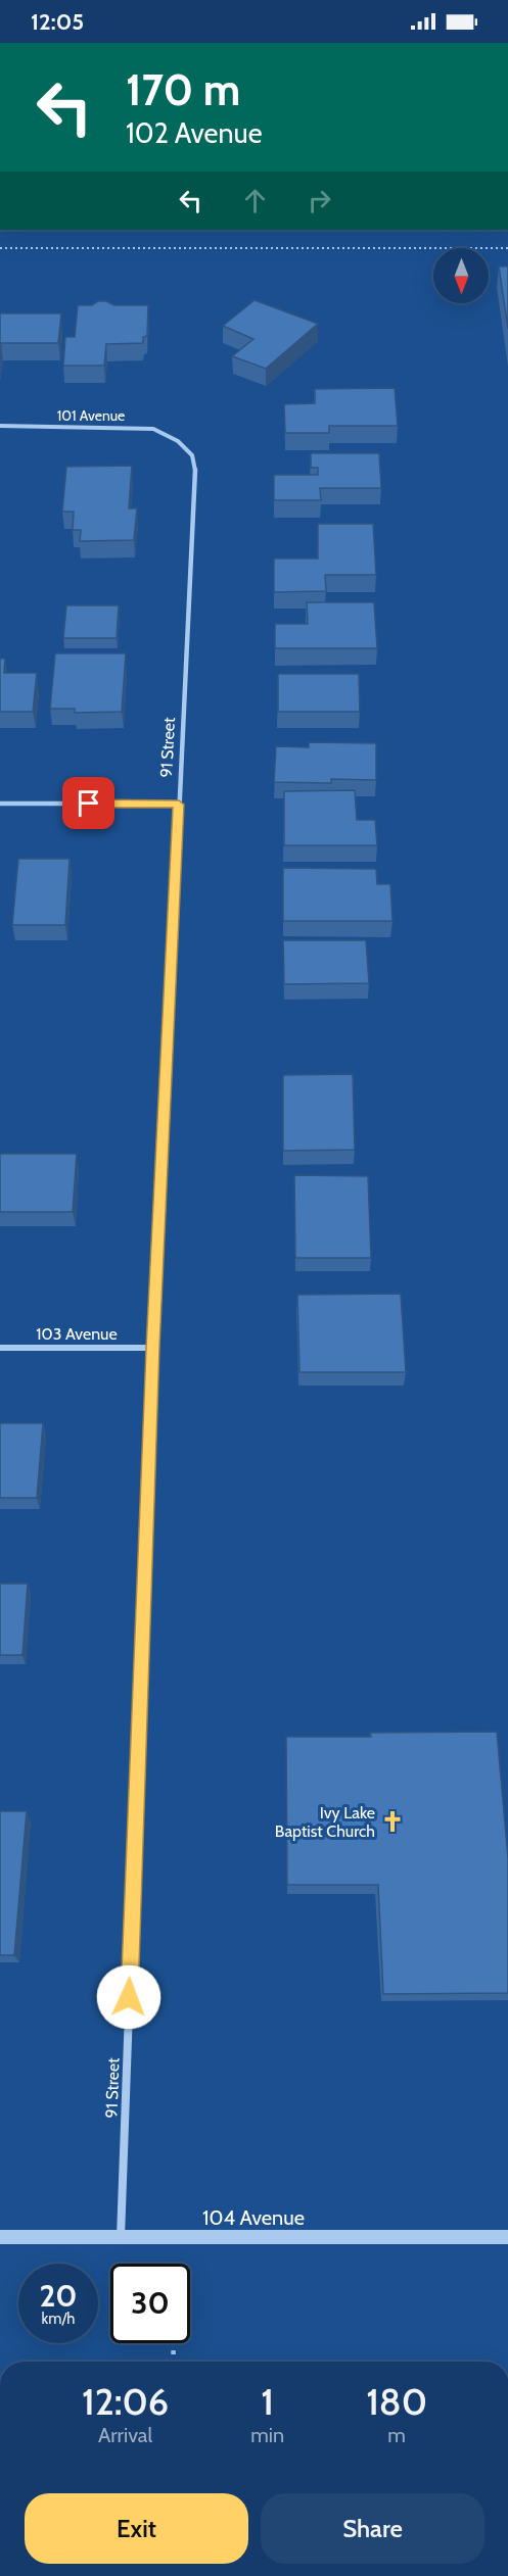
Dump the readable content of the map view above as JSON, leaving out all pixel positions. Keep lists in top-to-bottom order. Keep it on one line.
{"streets":{"street":["101 Avenue","91 Street","103 Avenue","104 Avenue"]},"crossings":[["101 Avenue","91 Street"],["91 Street","103 Avenue"],["91 Street","104 Avenue"]],"places":{"church":["Ivy Lake Baptist Church"]},"north":"bottom","page":{"status":"12:05","turn":["170 m","102 Avenue"],"speed":"20 km/h","limit":"30","eta":["12:06","Arrival","1","min","180","m"],"buttons":["Exit","Share"]}}
